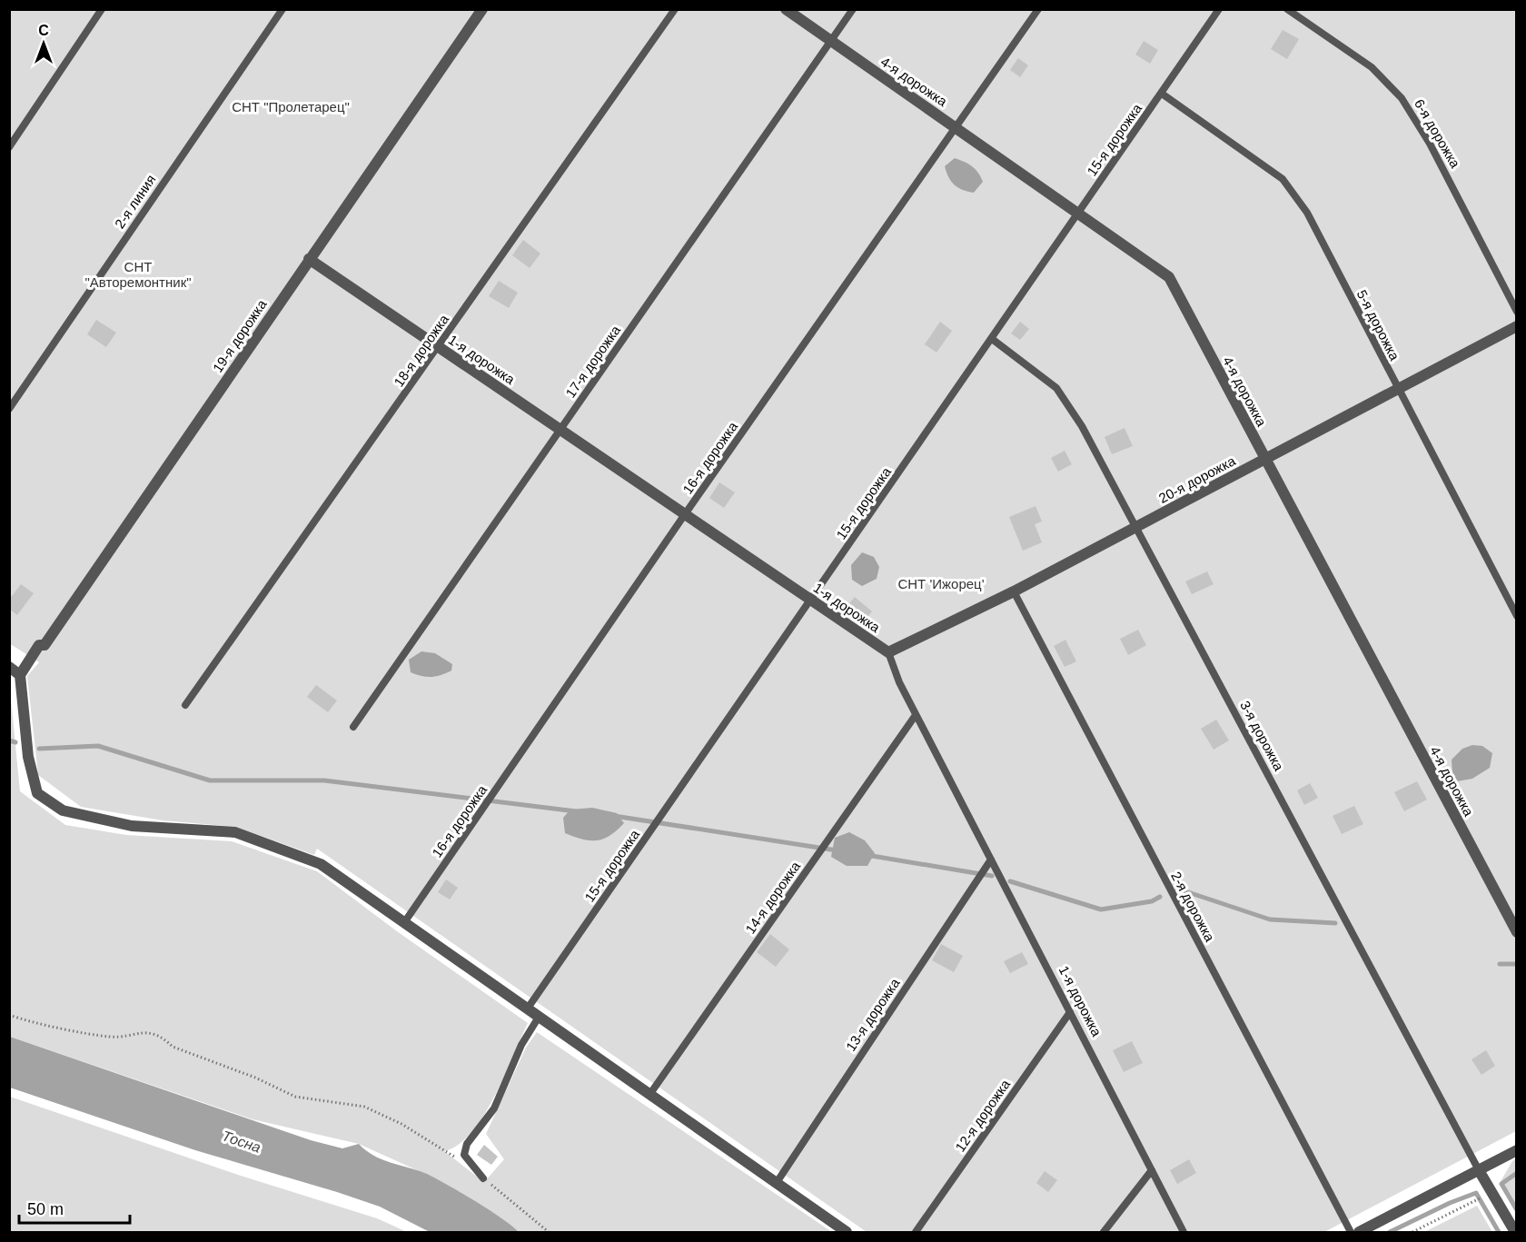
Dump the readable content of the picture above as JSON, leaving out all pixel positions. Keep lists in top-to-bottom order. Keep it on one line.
{"streets":{"street":["4-я дорожка","19-я дорожка","1-я дорожка","20-я дорожка"],"lane":["6-я дорожка","15-я дорожка","2-я линия","5-я дорожка","18-я дорожка","17-я дорожка","16-я дорожка","3-я дорожка","14-я дорожка","2-я дорожка","13-я дорожка","12-я дорожка"]},"crossings":[["4-я дорожка","15-я дорожка"],["4-я дорожка","17-я дорожка"],["4-я дорожка","16-я дорожка"],["4-я дорожка","20-я дорожка"],["15-я дорожка","5-я дорожка"],["15-я дорожка","1-я дорожка"],["15-я дорожка","3-я дорожка"],["5-я дорожка","20-я дорожка"],["19-я дорожка","1-я дорожка"],["18-я дорожка","1-я дорожка"],["1-я дорожка","17-я дорожка"],["1-я дорожка","16-я дорожка"],["1-я дорожка","20-я дорожка"],["1-я дорожка","14-я дорожка"],["1-я дорожка","13-я дорожка"],["1-я дорожка","12-я дорожка"],["20-я дорожка","3-я дорожка"],["20-я дорожка","2-я дорожка"]],"water":["Тосна"],"parks":["СНТ \"Пролетарец\"","СНТ \"Авторемонтник\"","СНТ 'Ижорец'"],"scale_bar":"50 m","north":"top"}
